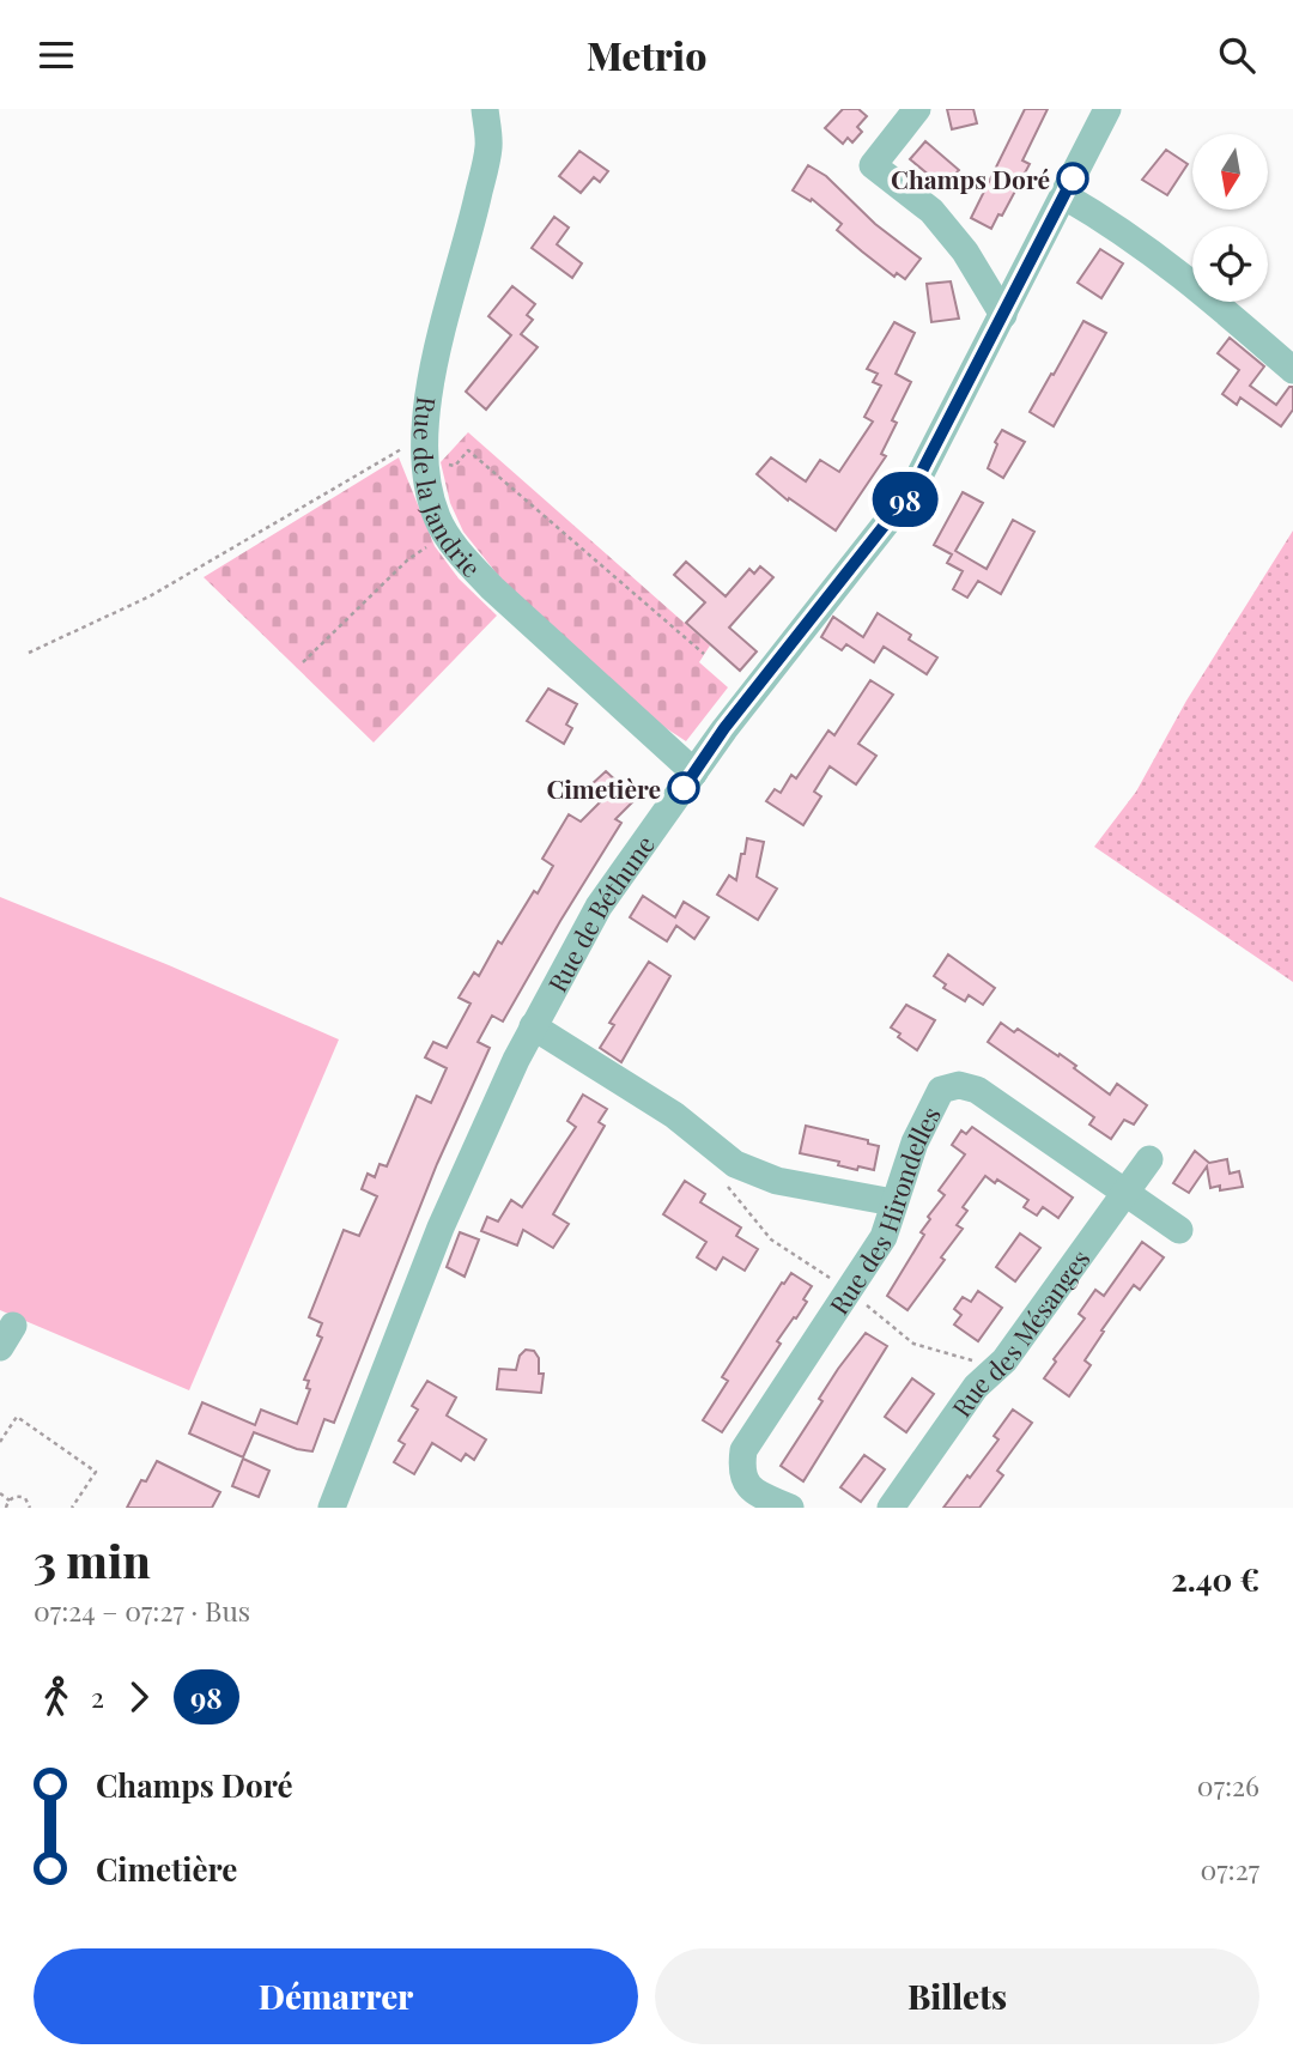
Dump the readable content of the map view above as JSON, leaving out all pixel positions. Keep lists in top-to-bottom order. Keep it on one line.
{"streets":{"street":["Rue de la Jandrie","Rue de Béthune","Rue des Hirondelles","Rue des Mésanges"]},"crossings":[["Rue de la Jandrie","Rue de Béthune"],["Rue des Hirondelles","Rue des Mésanges"]],"places":["Champs Doré","Cimetière"],"lines":["bus line 98"],"north":"bottom","page":{"header":"Metrio","on_map":"98","heading":["3 min","07:24 – 07:27 · Bus","2.40 €"],"legs":["2","98"],"list":[{"name":"Champs Doré","value":"07:26"},{"name":"Cimetière","value":"07:27"}],"buttons":["Démarrer","Billets"]}}
